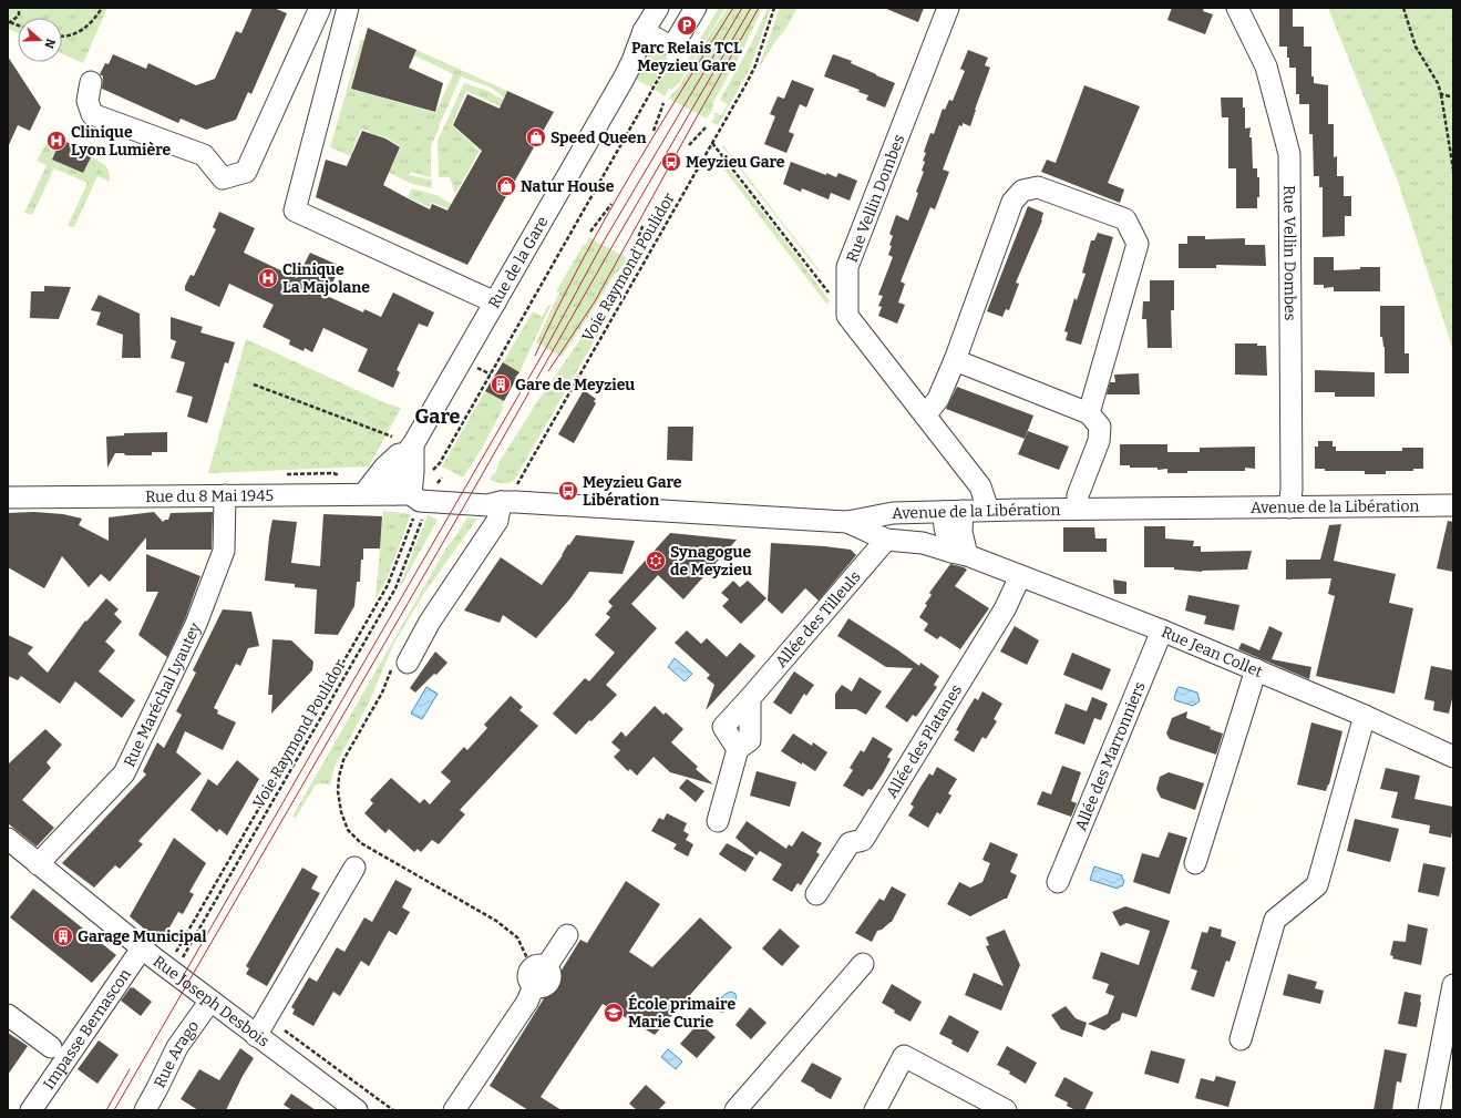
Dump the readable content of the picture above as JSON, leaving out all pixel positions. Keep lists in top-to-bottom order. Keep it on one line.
{"streets":{"street":["Rue Vellin Dombes","Rue de la Gare","Rue du 8 Mai 1945","Avenue de la Libération","Allée des Tilleuls","Rue Jean Collet","Rue Maréchal Lyautey","Allée des Platanes","Allée des Marronniers","Rue Joseph Desbois","Impasse Bernascon","Rue Arago"],"path":["Voie Raymond Poulidor"]},"crossings":[["Rue Vellin Dombes","Avenue de la Libération"],["Rue de la Gare","Rue du 8 Mai 1945"],["Rue du 8 Mai 1945","Avenue de la Libération"],["Rue du 8 Mai 1945","Rue Maréchal Lyautey"],["Avenue de la Libération","Rue Jean Collet"],["Allée des Tilleuls","Rue Jean Collet"],["Rue Jean Collet","Allée des Platanes"],["Rue Jean Collet","Allée des Marronniers"],["Rue Maréchal Lyautey","Rue Joseph Desbois"],["Rue Joseph Desbois","Impasse Bernascon"],["Rue Joseph Desbois","Rue Arago"]],"districts":["Gare"],"places":{"parking":["Parc Relais TCL Meyzieu Gare"],"shop":["Speed Queen","Natur House"],"hospital":["Clinique Lyon Lumière","Clinique La Majolane"],"bus stop":["Meyzieu Gare","Meyzieu Gare Libération"],"building":["Gare de Meyzieu","Garage Municipal"],"synagogue":["Synagogue de Meyzieu"],"school or university":["École primaire Marie Curie"]},"north":"right"}
